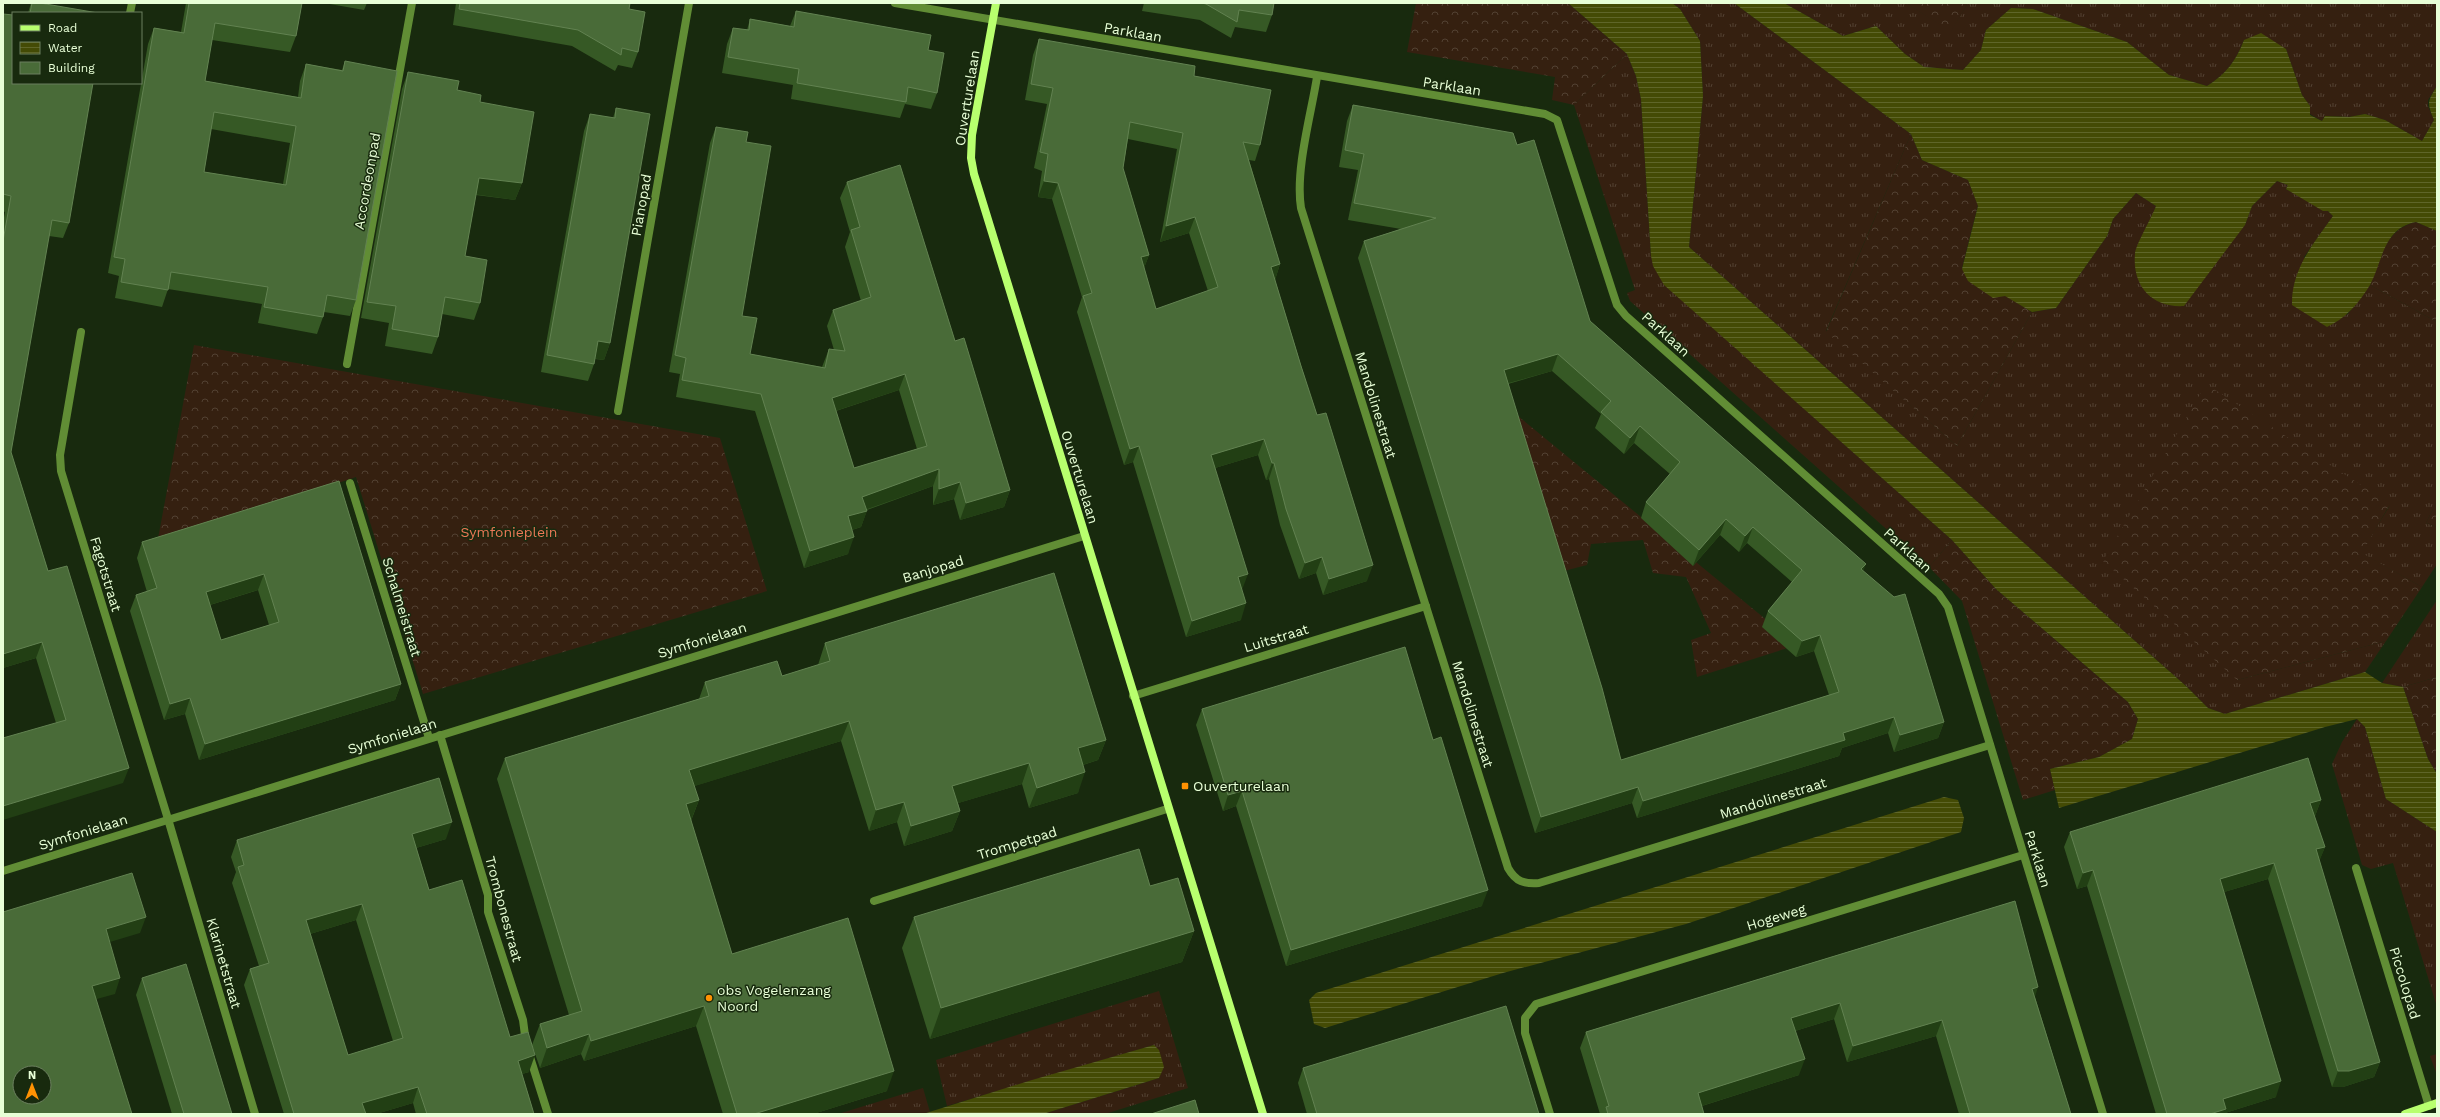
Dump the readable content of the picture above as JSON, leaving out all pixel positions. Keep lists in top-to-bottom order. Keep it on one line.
{"streets":{"street":["Parklaan","Ouverturelaan","Accordeonpad","Pianopad","Mandolinestraat","Banjopad","Fagotstraat","Schalmeistraat","Luitstraat","Symfonielaan","Trompetpad","Trombonestraat","Hogeweg","Klarinetstraat","Piccolopad"]},"crossings":[["Parklaan","Ouverturelaan"],["Parklaan","Mandolinestraat"],["Parklaan","Hogeweg"],["Ouverturelaan","Banjopad"],["Ouverturelaan","Luitstraat"],["Ouverturelaan","Trompetpad"],["Mandolinestraat","Luitstraat"],["Banjopad","Symfonielaan"],["Fagotstraat","Symfonielaan"],["Fagotstraat","Klarinetstraat"],["Schalmeistraat","Symfonielaan"],["Symfonielaan","Trombonestraat"],["Symfonielaan","Klarinetstraat"]],"parks":["Symfonieplein"],"places":{"transit":["Ouverturelaan"],"other":["obs Vogelenzang Noord"]},"legend":["Road","Water","Building"],"north":"top"}
